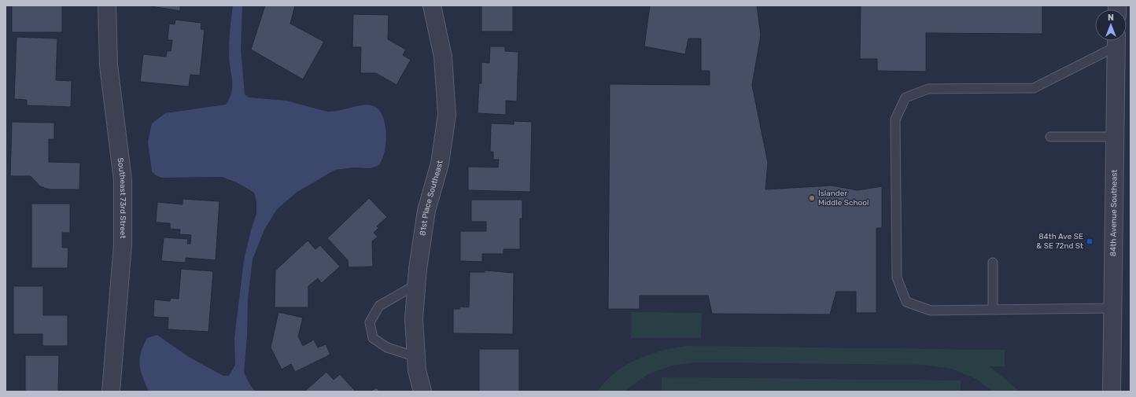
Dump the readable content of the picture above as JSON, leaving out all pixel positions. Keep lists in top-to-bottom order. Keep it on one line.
{"streets":{"street":["Southeast 73rd Street","81st Place Southeast","84th Avenue Southeast"]},"places":{"other":["Islander Middle School"],"transit":["84th Ave SE & SE 72nd St"]},"north":"top"}
